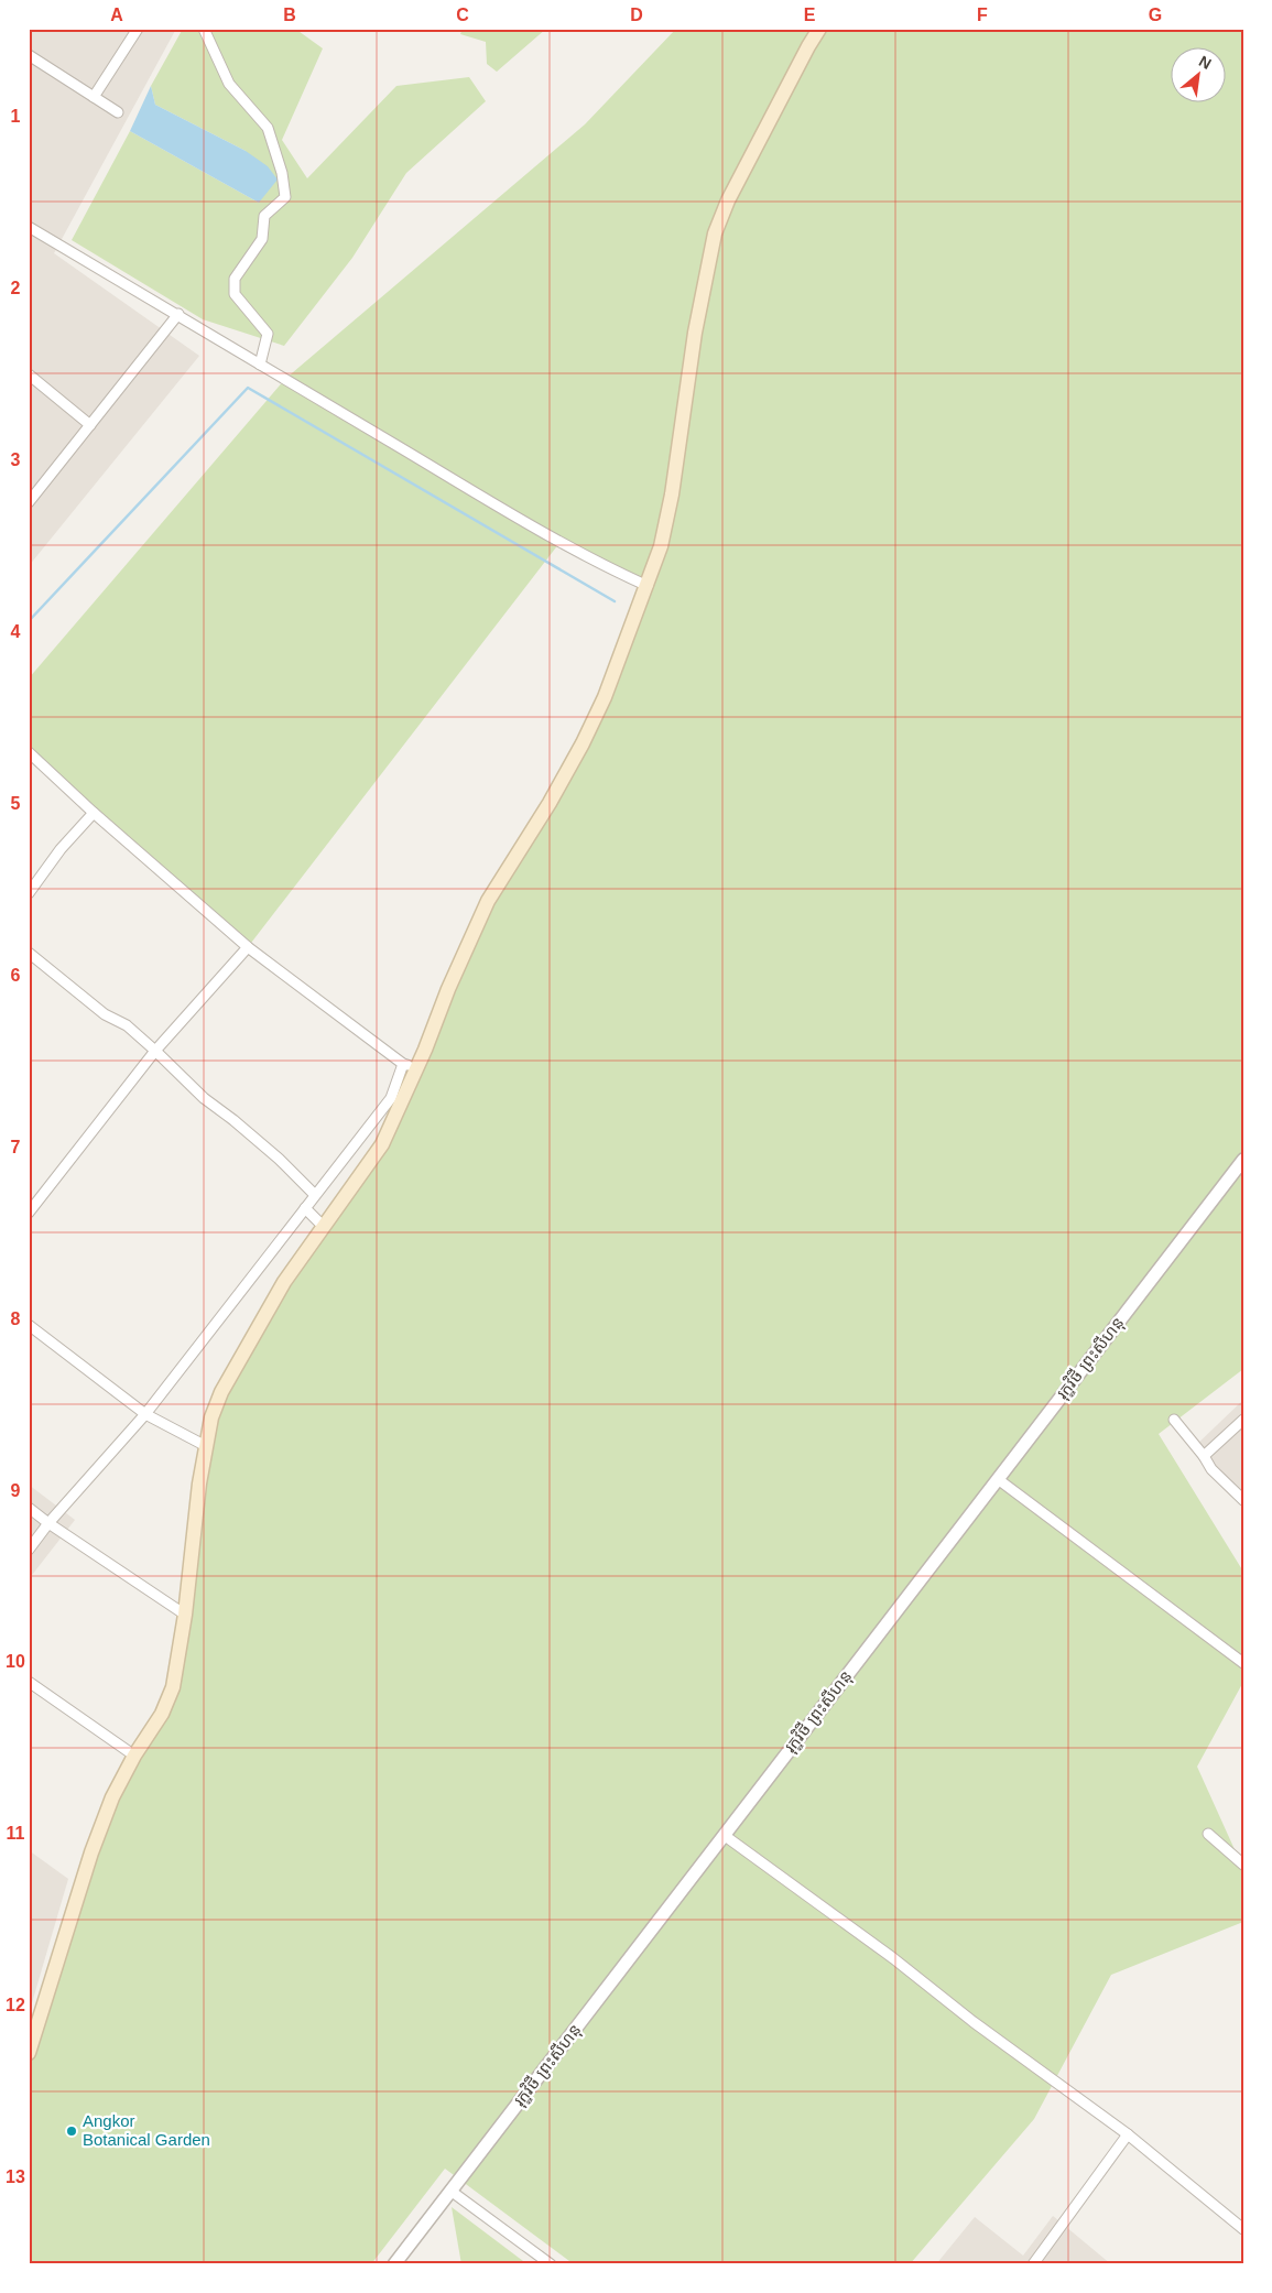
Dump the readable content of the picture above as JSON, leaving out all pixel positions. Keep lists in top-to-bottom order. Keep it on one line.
{"streets":{"street":["រុក្ខវិថី ព្រះសីហនុ"]},"places":["Angkor Botanical Garden"],"north":"top right","grid":{"columns":["A","B","C","D","E","F","G"],"rows":["1","2","3","4","5","6","7","8","9","10","11","12","13"]}}
